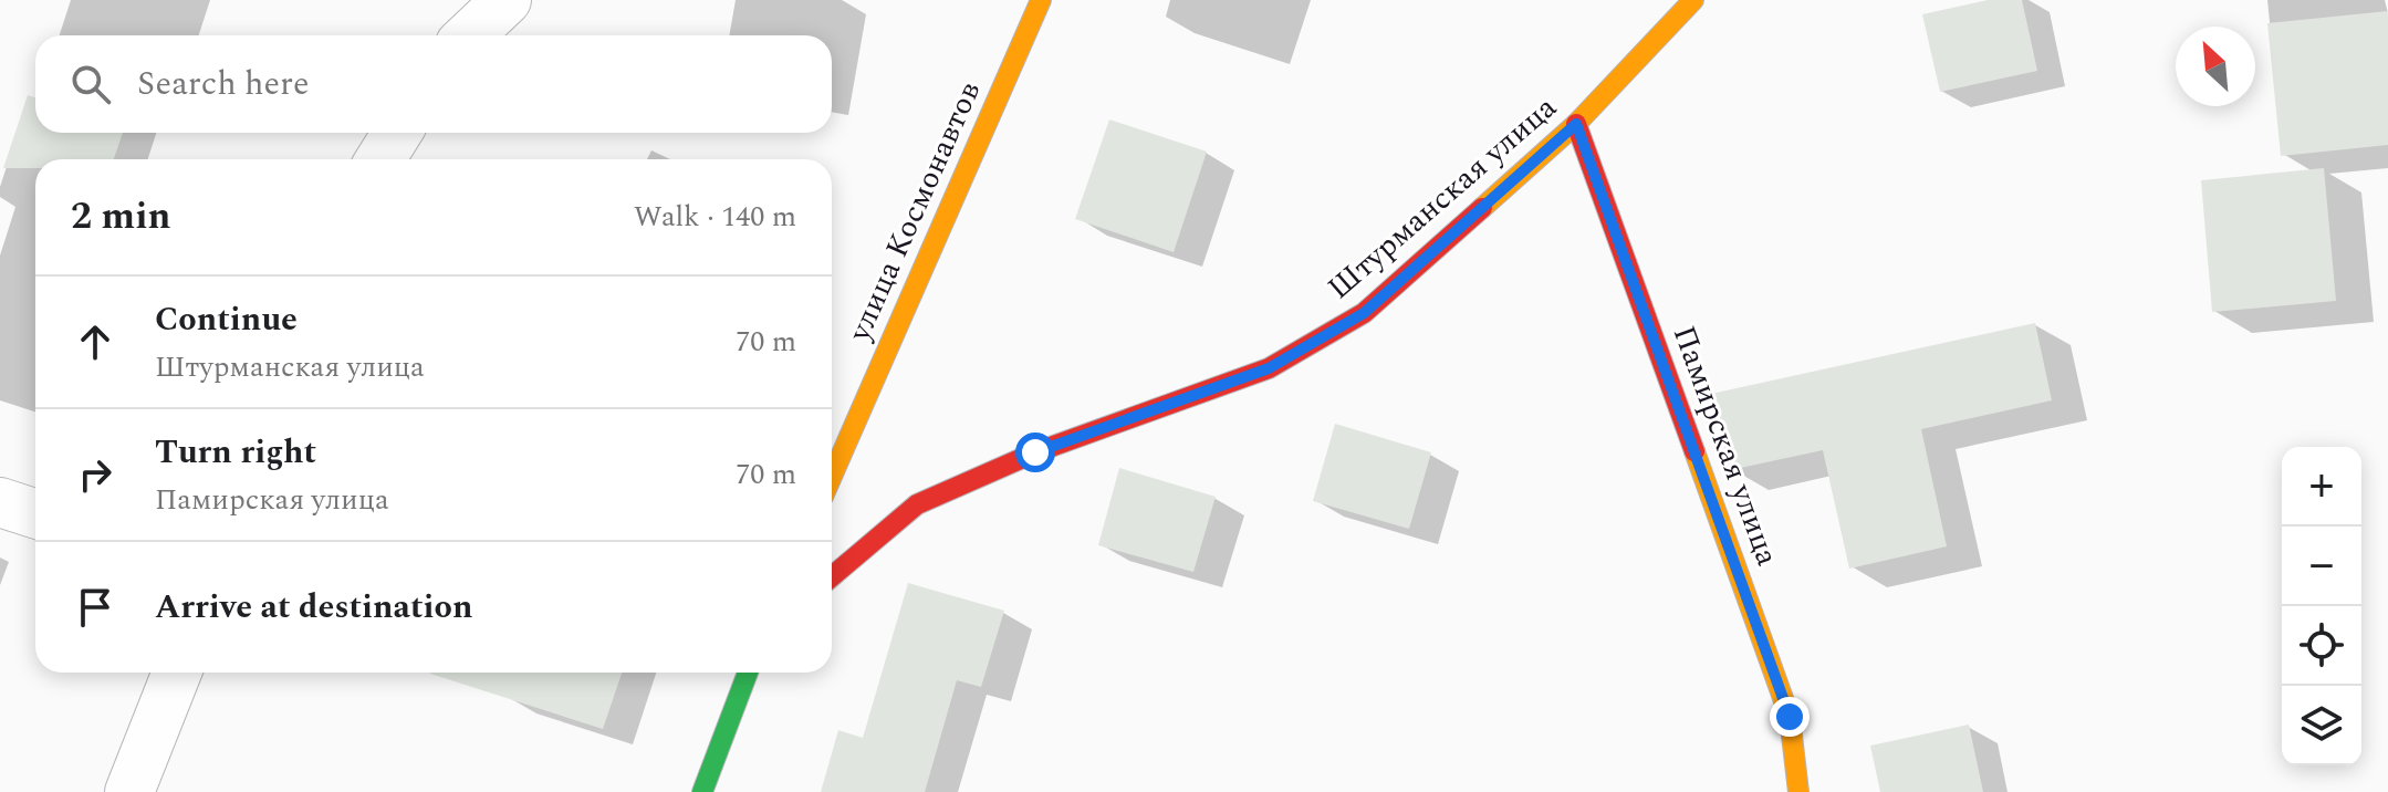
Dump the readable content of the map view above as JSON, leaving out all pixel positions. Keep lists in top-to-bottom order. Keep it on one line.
{"streets":{"street":["Штурманская улица","улица Космонавтов","Памирская улица"]},"crossings":[["Штурманская улица","Памирская улица"]],"north":"top left","page":{"search":"Search here","heading":["2 min","Walk · 140 m"],"list":[["Continue","Штурманская улица","70 m"],["Turn right","Памирская улица","70 m"],"Arrive at destination"],"map_buttons":["+","−"]}}
